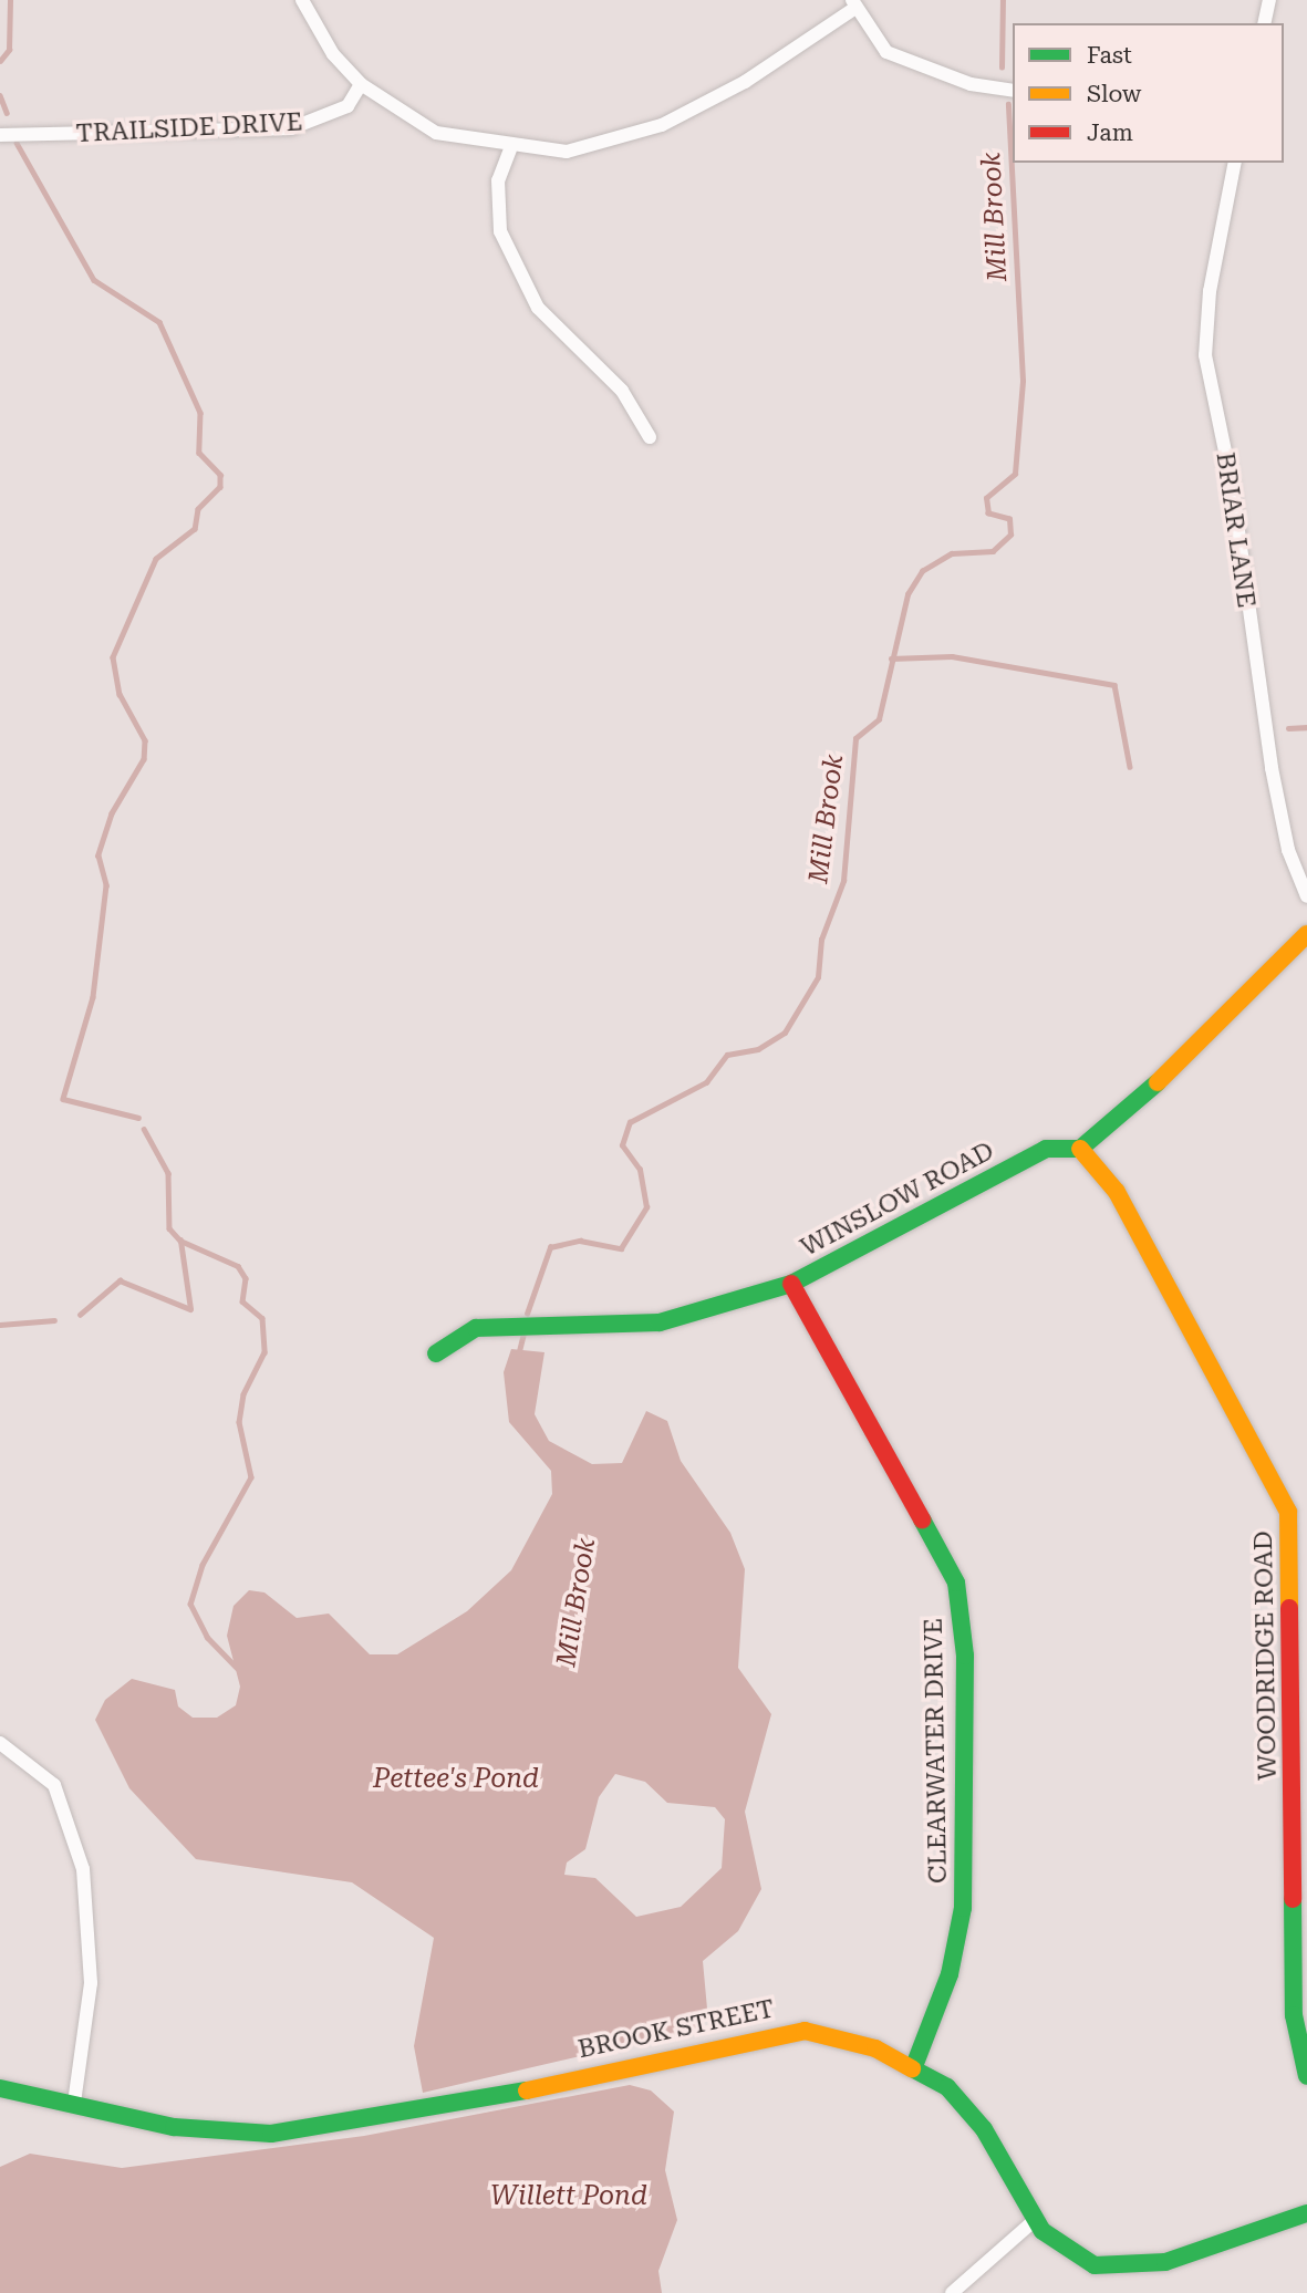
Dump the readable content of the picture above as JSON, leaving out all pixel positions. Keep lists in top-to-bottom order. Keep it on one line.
{"streets":{"street":["TRAILSIDE DRIVE","BRIAR LANE","WINSLOW ROAD","WOODRIDGE ROAD","CLEARWATER DRIVE","BROOK STREET"]},"crossings":[["WINSLOW ROAD","WOODRIDGE ROAD"],["WINSLOW ROAD","CLEARWATER DRIVE"],["CLEARWATER DRIVE","BROOK STREET"]],"water":["Mill Brook","Pettee's Pond","Willett Pond"],"legend":["Fast","Slow","Jam"]}
